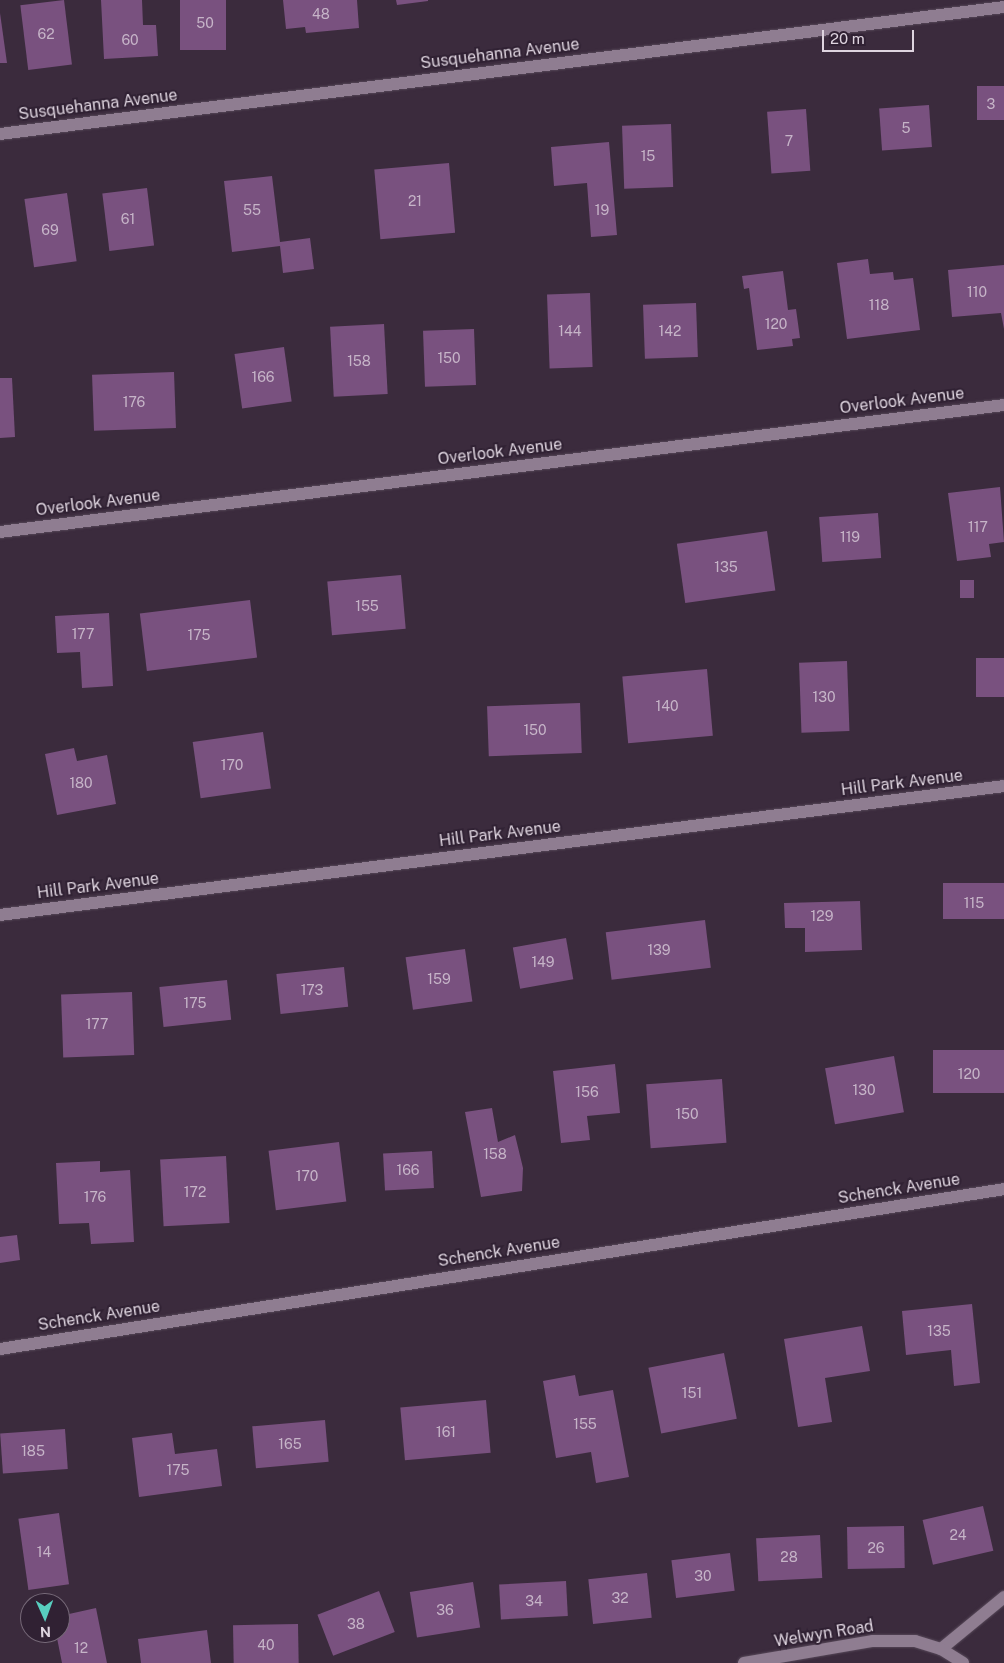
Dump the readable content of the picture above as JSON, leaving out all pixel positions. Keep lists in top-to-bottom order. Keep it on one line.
{"streets":{"street":["Susquehanna Avenue","Overlook Avenue","Hill Park Avenue","Schenck Avenue","Welwyn Road"]},"house_numbers":["48","50","62","60","3","5","7","15","21","55","19","61","69","110","118","120","144","142","150","158","166","176","117","119","135","155","177","175","130","140","150","170","180","115","129","139","149","159","173","175","177","120","130","156","150","158","166","170","172","176","135","151","155","161","165","185","175","24","26","14","28","30","32","34","36","38","40","12"],"scale_bar":"20 m","north":"bottom"}
